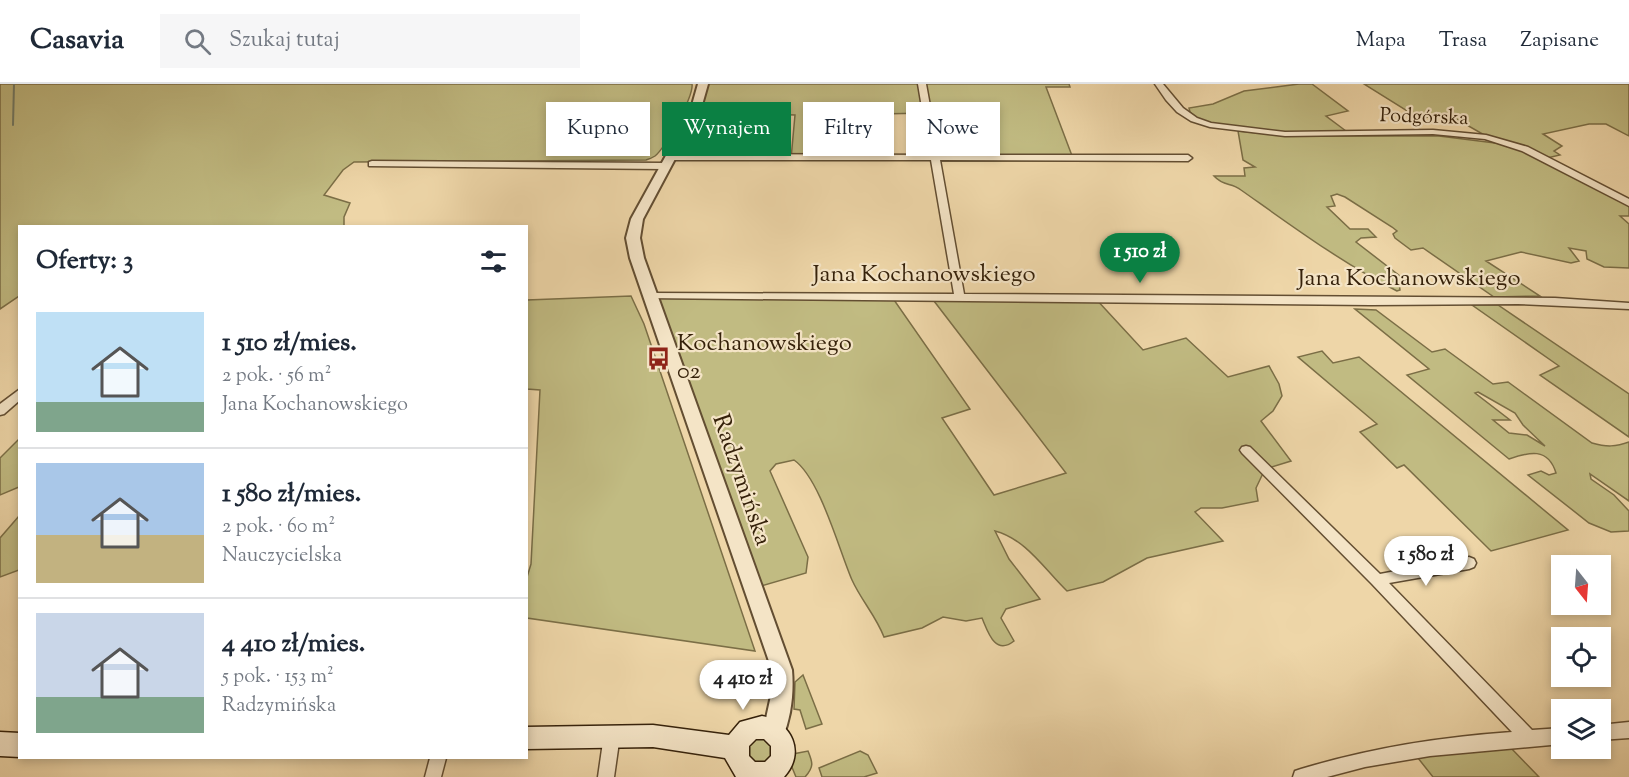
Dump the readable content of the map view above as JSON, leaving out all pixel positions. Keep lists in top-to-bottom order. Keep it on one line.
{"streets":{"street":["Podgórska","Jana Kochanowskiego","Radzymińska"]},"crossings":[["Jana Kochanowskiego","Radzymińska"]],"places":{"bus stop":["Kochanowskiego 02"]},"north":"bottom","page":{"header":"Casavia","search":"Szukaj tutaj","nav":["Mapa","Trasa","Zapisane"],"chip":["Kupno","Wynajem","Filtry","Nowe"],"heading":"Oferty: 3","price":["1 510 zł","1 580 zł","4 410 zł"],"list":[{"name":"1 510 zł/mies.","note":"2 pok. · 56 m² · Jana Kochanowskiego"},{"name":"1 580 zł/mies.","note":"2 pok. · 60 m² · Nauczycielska"},{"name":"4 410 zł/mies.","note":"5 pok. · 153 m² · Radzymińska"}]}}
